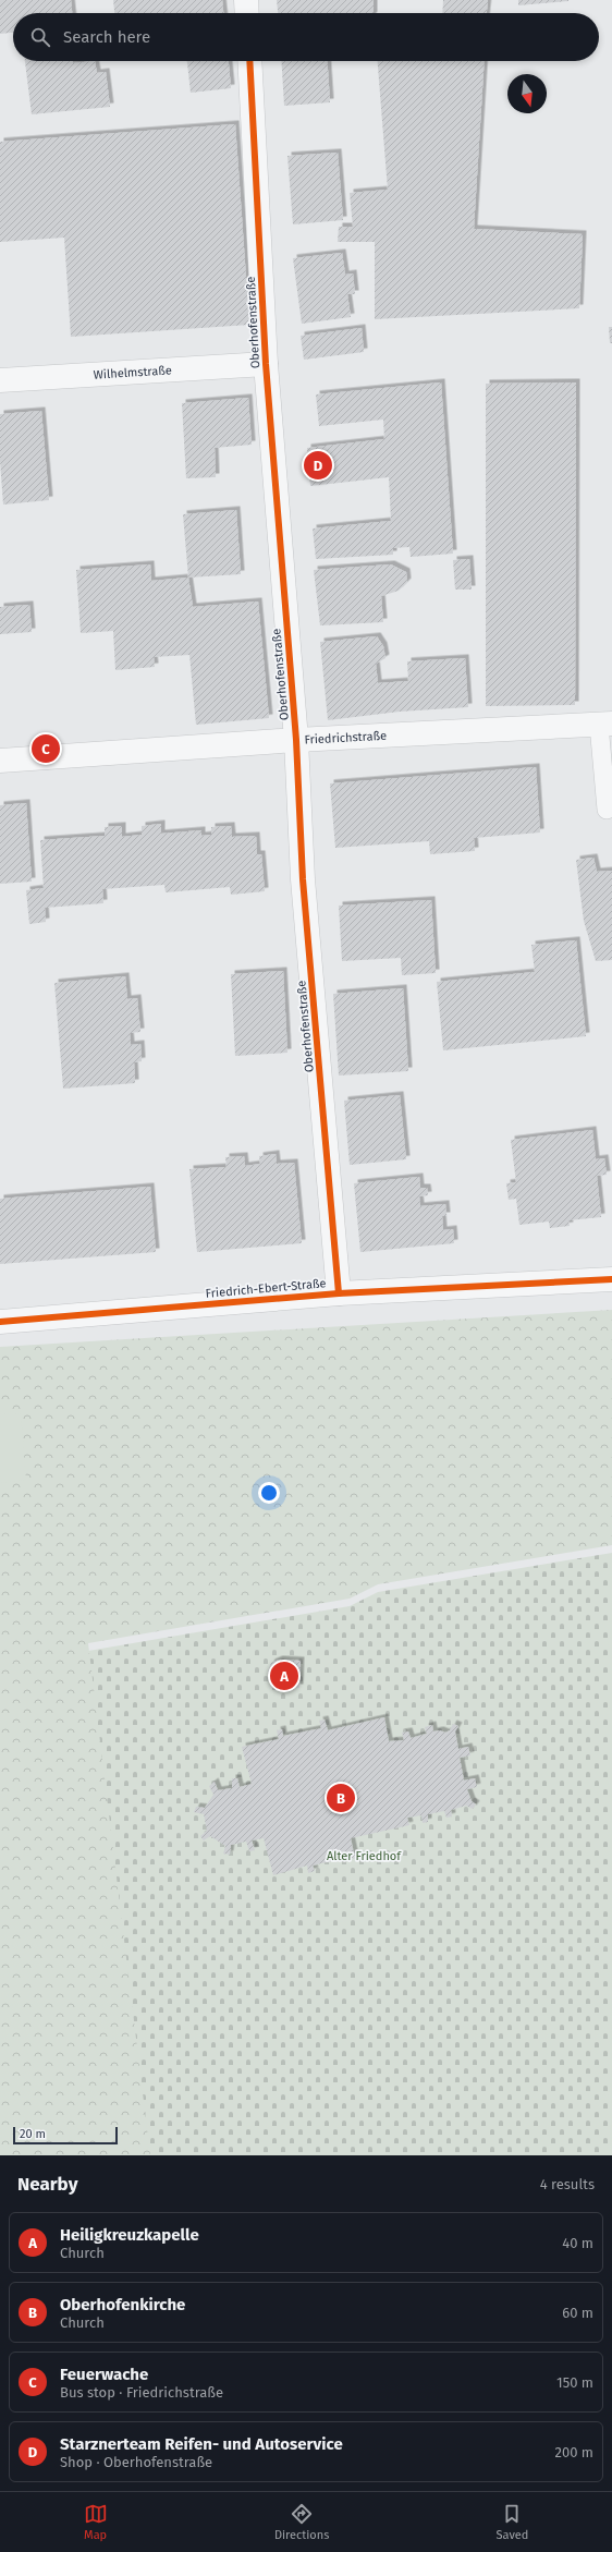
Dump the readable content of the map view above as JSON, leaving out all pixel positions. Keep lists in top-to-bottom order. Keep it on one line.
{"streets":{"street":["Oberhofenstraße","Wilhelmstraße","Friedrichstraße","Friedrich-Ebert-Straße"]},"crossings":[["Oberhofenstraße","Wilhelmstraße"],["Oberhofenstraße","Friedrichstraße"],["Oberhofenstraße","Friedrich-Ebert-Straße"]],"parks":["Alter Friedhof"],"scale_bar":"20 m","north":"bottom","page":{"search":"Search here","pins":["D","C","A","B"],"scale":"20 m","heading":["Nearby","4 results"],"list":[{"mark":"A","name":"Heiligkreuzkapelle","note":"Church","value":"40 m"},{"mark":"B","name":"Oberhofenkirche","note":"Church","value":"60 m"},{"mark":"C","name":"Feuerwache","note":"Bus stop · Friedrichstraße","value":"150 m"},{"mark":"D","name":"Starznerteam Reifen- und Autoservice","note":"Shop · Oberhofenstraße","value":"200 m"}],"nav":["Map","Directions","Saved"]}}
